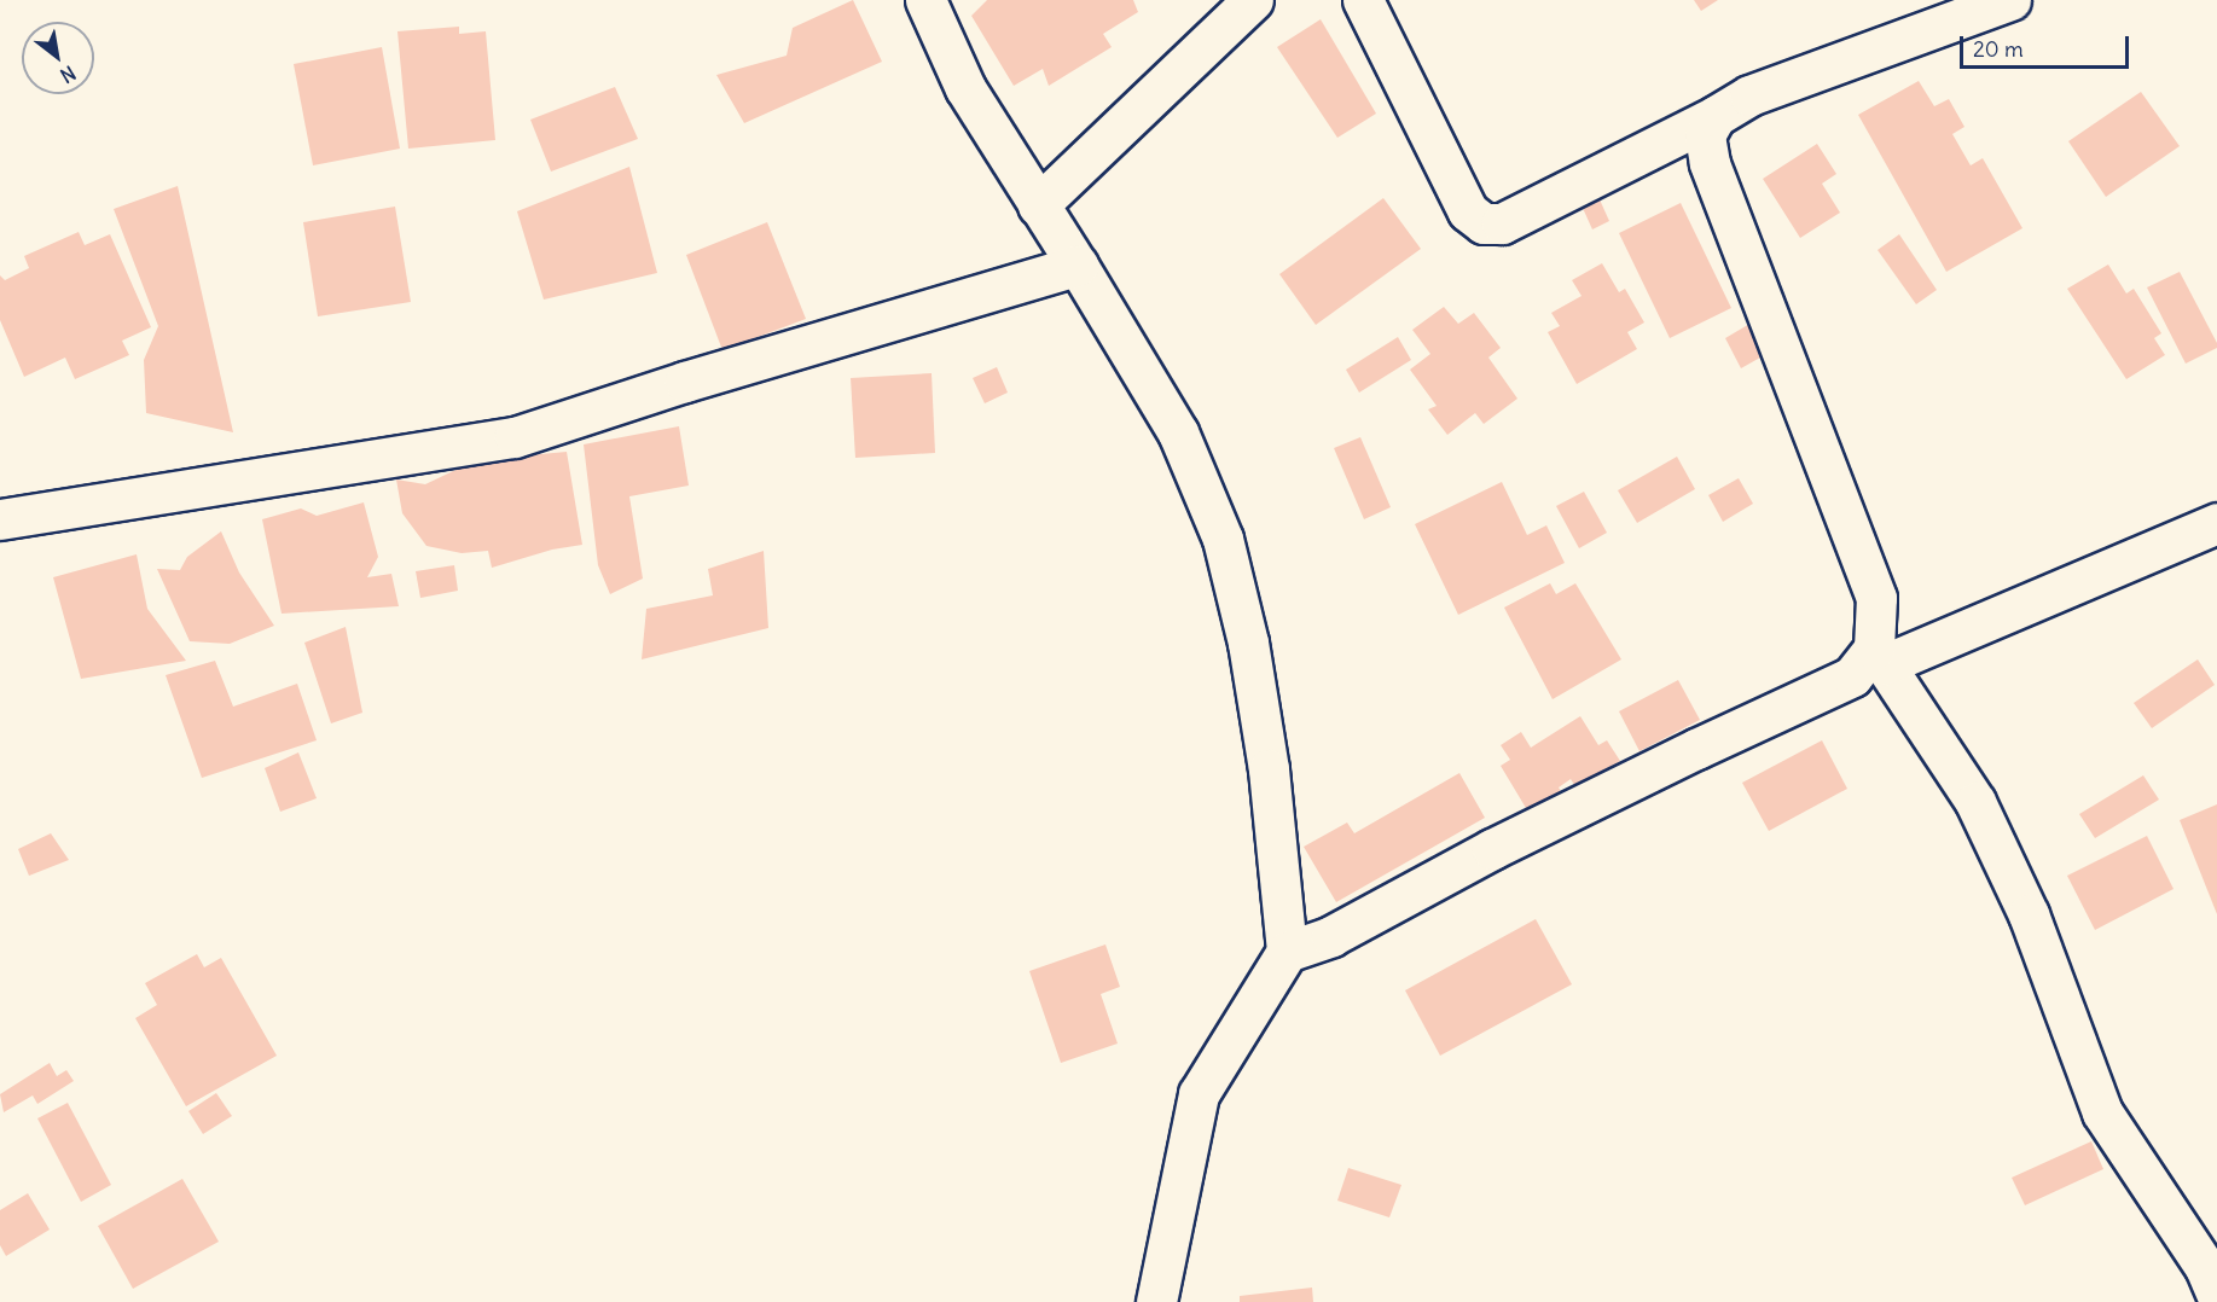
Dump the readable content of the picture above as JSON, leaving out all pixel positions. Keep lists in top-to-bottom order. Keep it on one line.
{"scale_bar":"20 m","north":"bottom right"}
